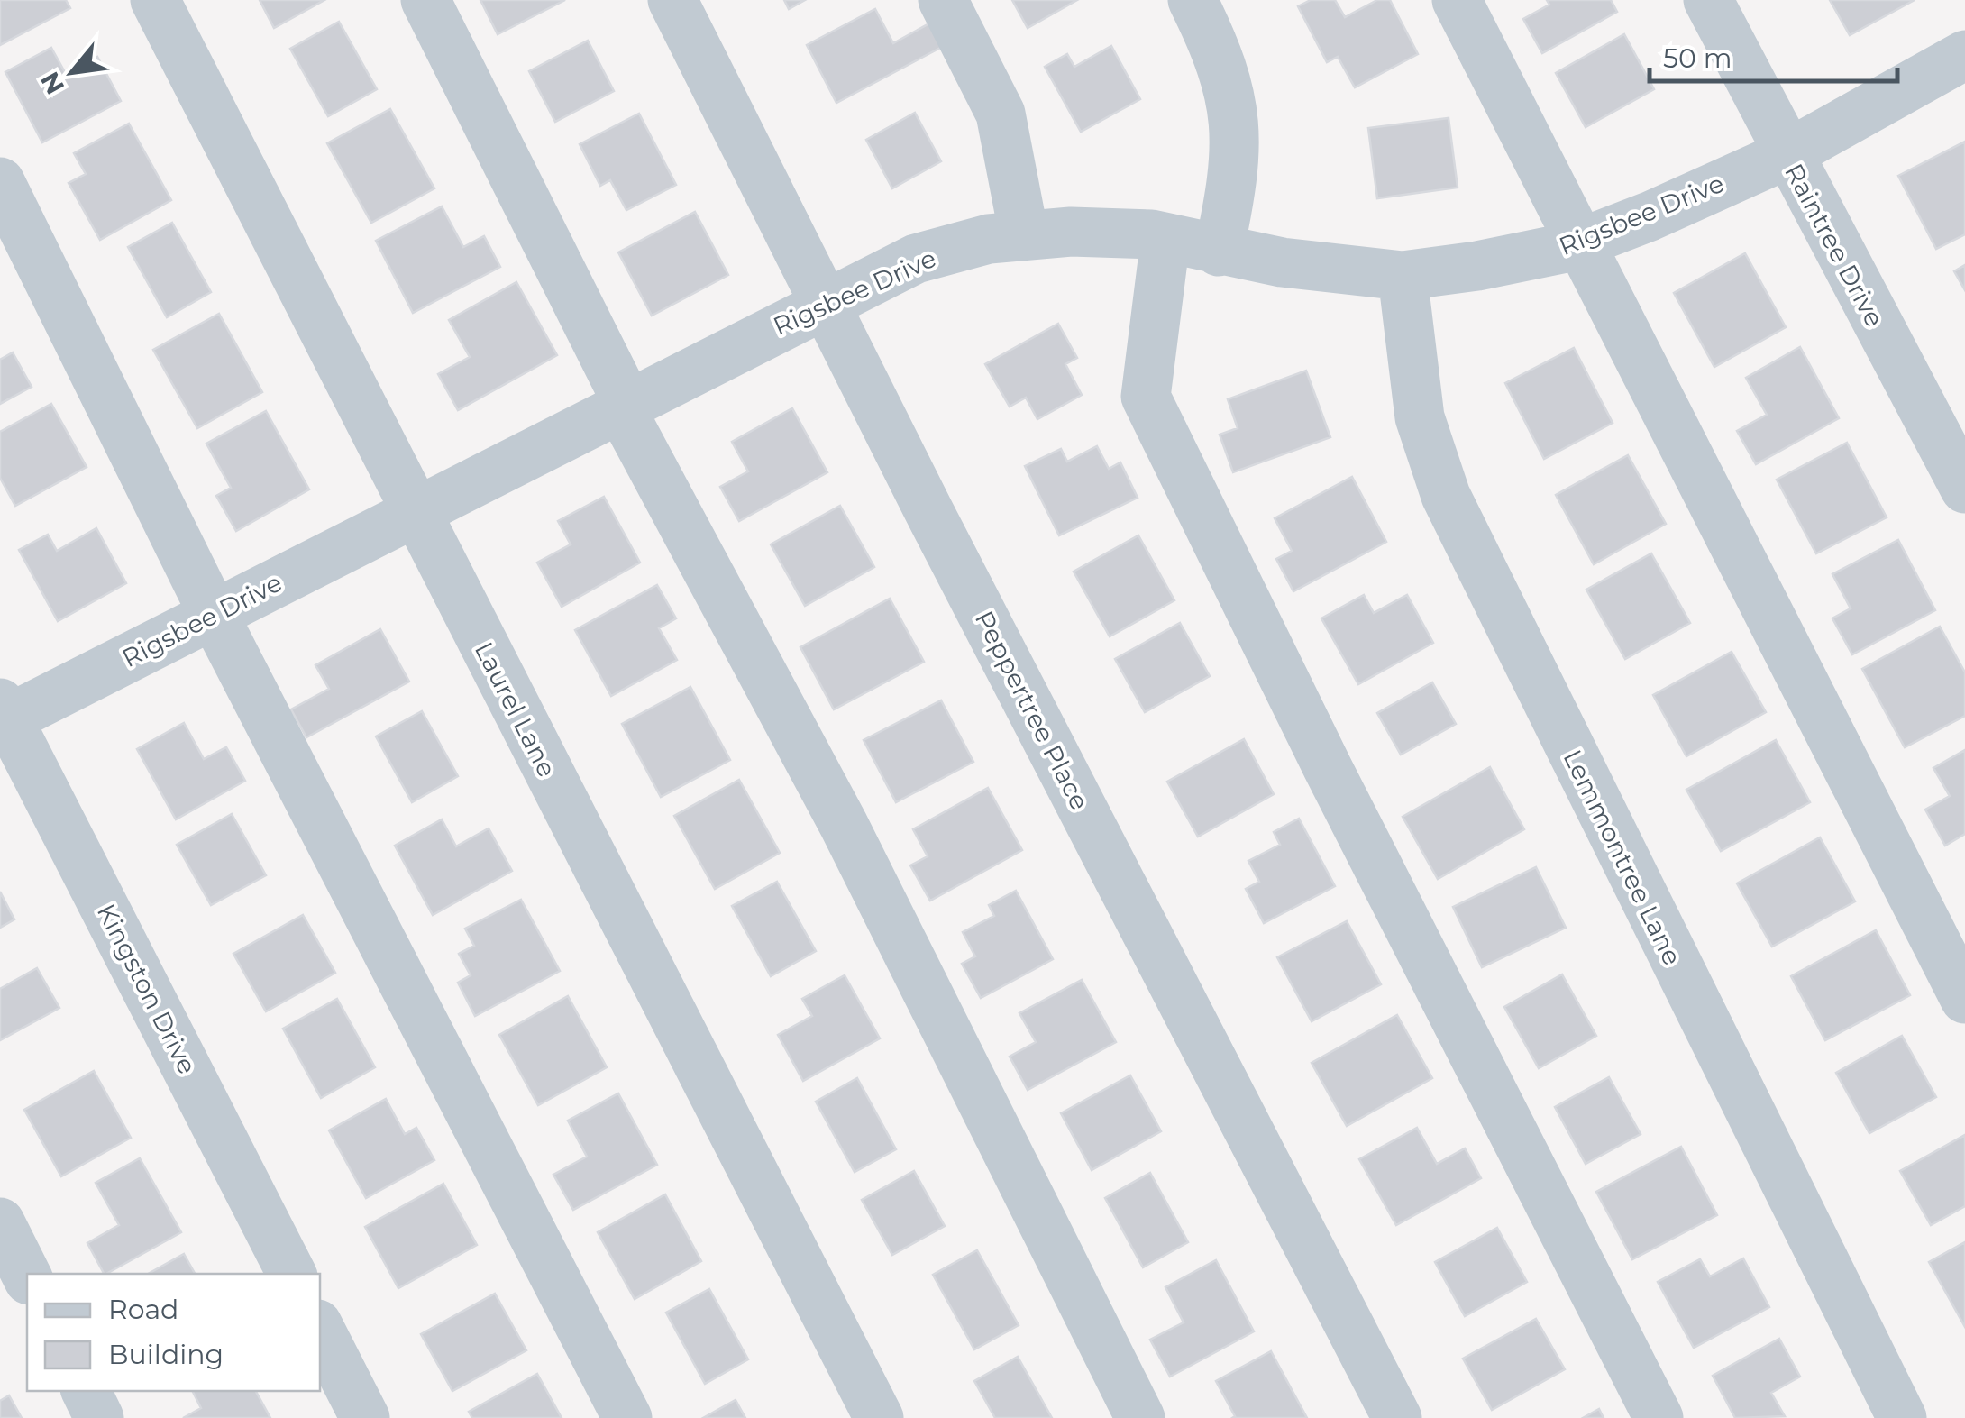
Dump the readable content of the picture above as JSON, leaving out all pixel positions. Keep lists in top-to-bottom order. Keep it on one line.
{"streets":{"street":["Rigsbee Drive","Raintree Drive","Laurel Lane","Peppertree Place","Lemmontree Lane","Kingston Drive"]},"crossings":[["Rigsbee Drive","Raintree Drive"],["Rigsbee Drive","Laurel Lane"],["Rigsbee Drive","Peppertree Place"],["Rigsbee Drive","Lemmontree Lane"],["Rigsbee Drive","Kingston Drive"]],"legend":["Road","Building"],"scale_bar":"50 m","north":"bottom left"}
